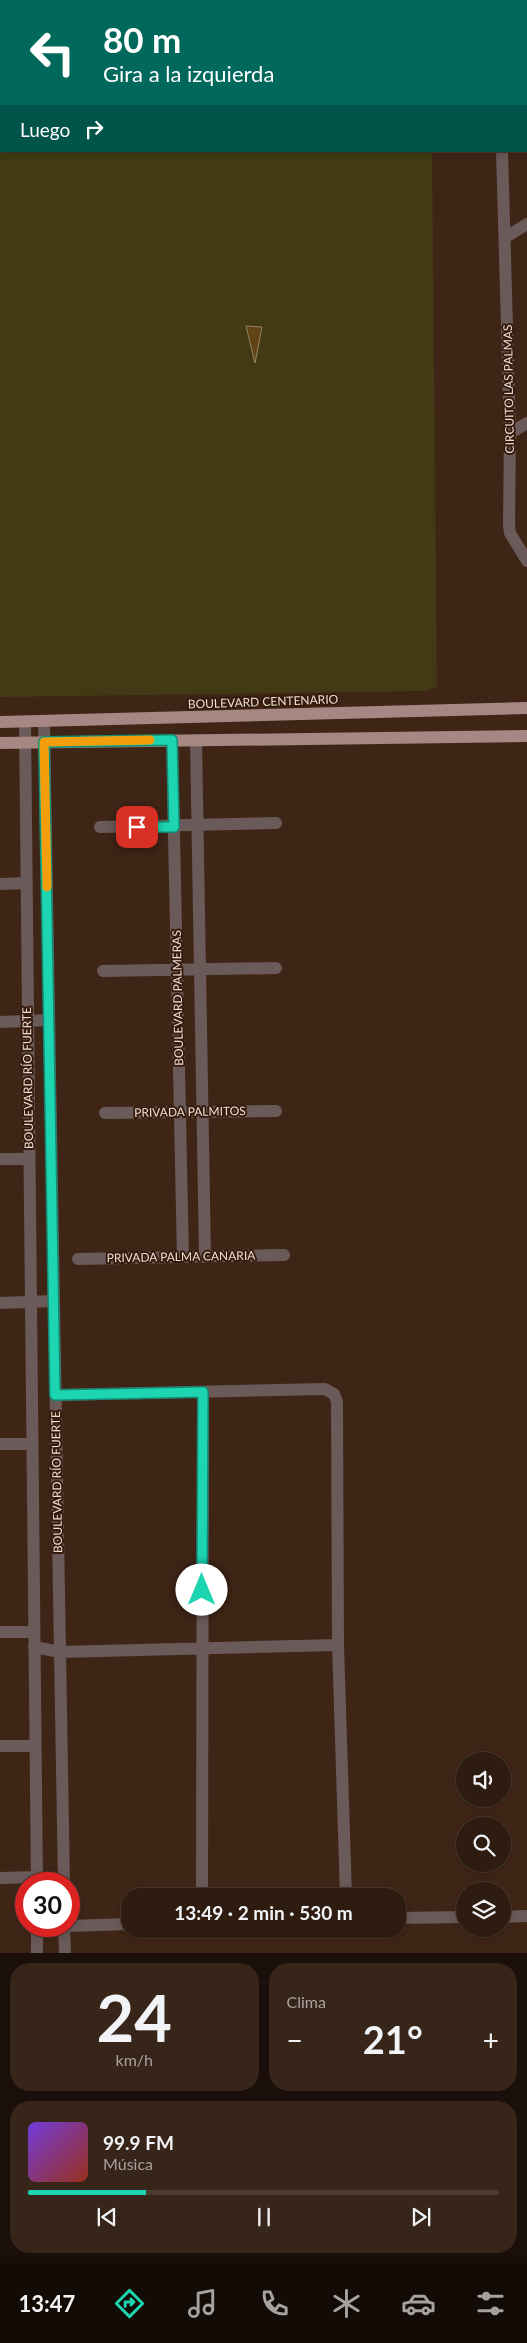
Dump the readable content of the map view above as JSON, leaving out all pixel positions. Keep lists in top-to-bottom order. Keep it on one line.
{"streets":{"main road":["BOULEVARD CENTENARIO"],"street":["CIRCUITO LAS PALMAS","BOULEVARD PALMERAS","BOULEVARD RÍO FUERTE","PRIVADA PALMITOS","PRIVADA PALMA CANARIA"]},"crossings":[["BOULEVARD CENTENARIO","BOULEVARD RÍO FUERTE"],["BOULEVARD PALMERAS","PRIVADA PALMITOS"],["BOULEVARD PALMERAS","PRIVADA PALMA CANARIA"]],"page":{"turn":["80 m","Gira a la izquierda"],"then":"Luego","limit":"30","trip":"13:49 · 2 min · 530 m","tile":[["24","km/h"],"Clima"],"heat":["−","21°","+"],"song":["99.9 FM","Música"],"tabs":"13:47"}}
